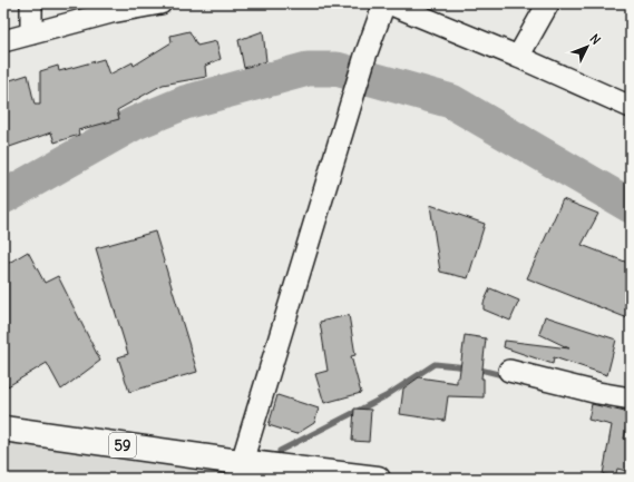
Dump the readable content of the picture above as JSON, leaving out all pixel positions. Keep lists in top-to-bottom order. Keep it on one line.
{"streets":{"main road":["59"]},"north":"top right"}
